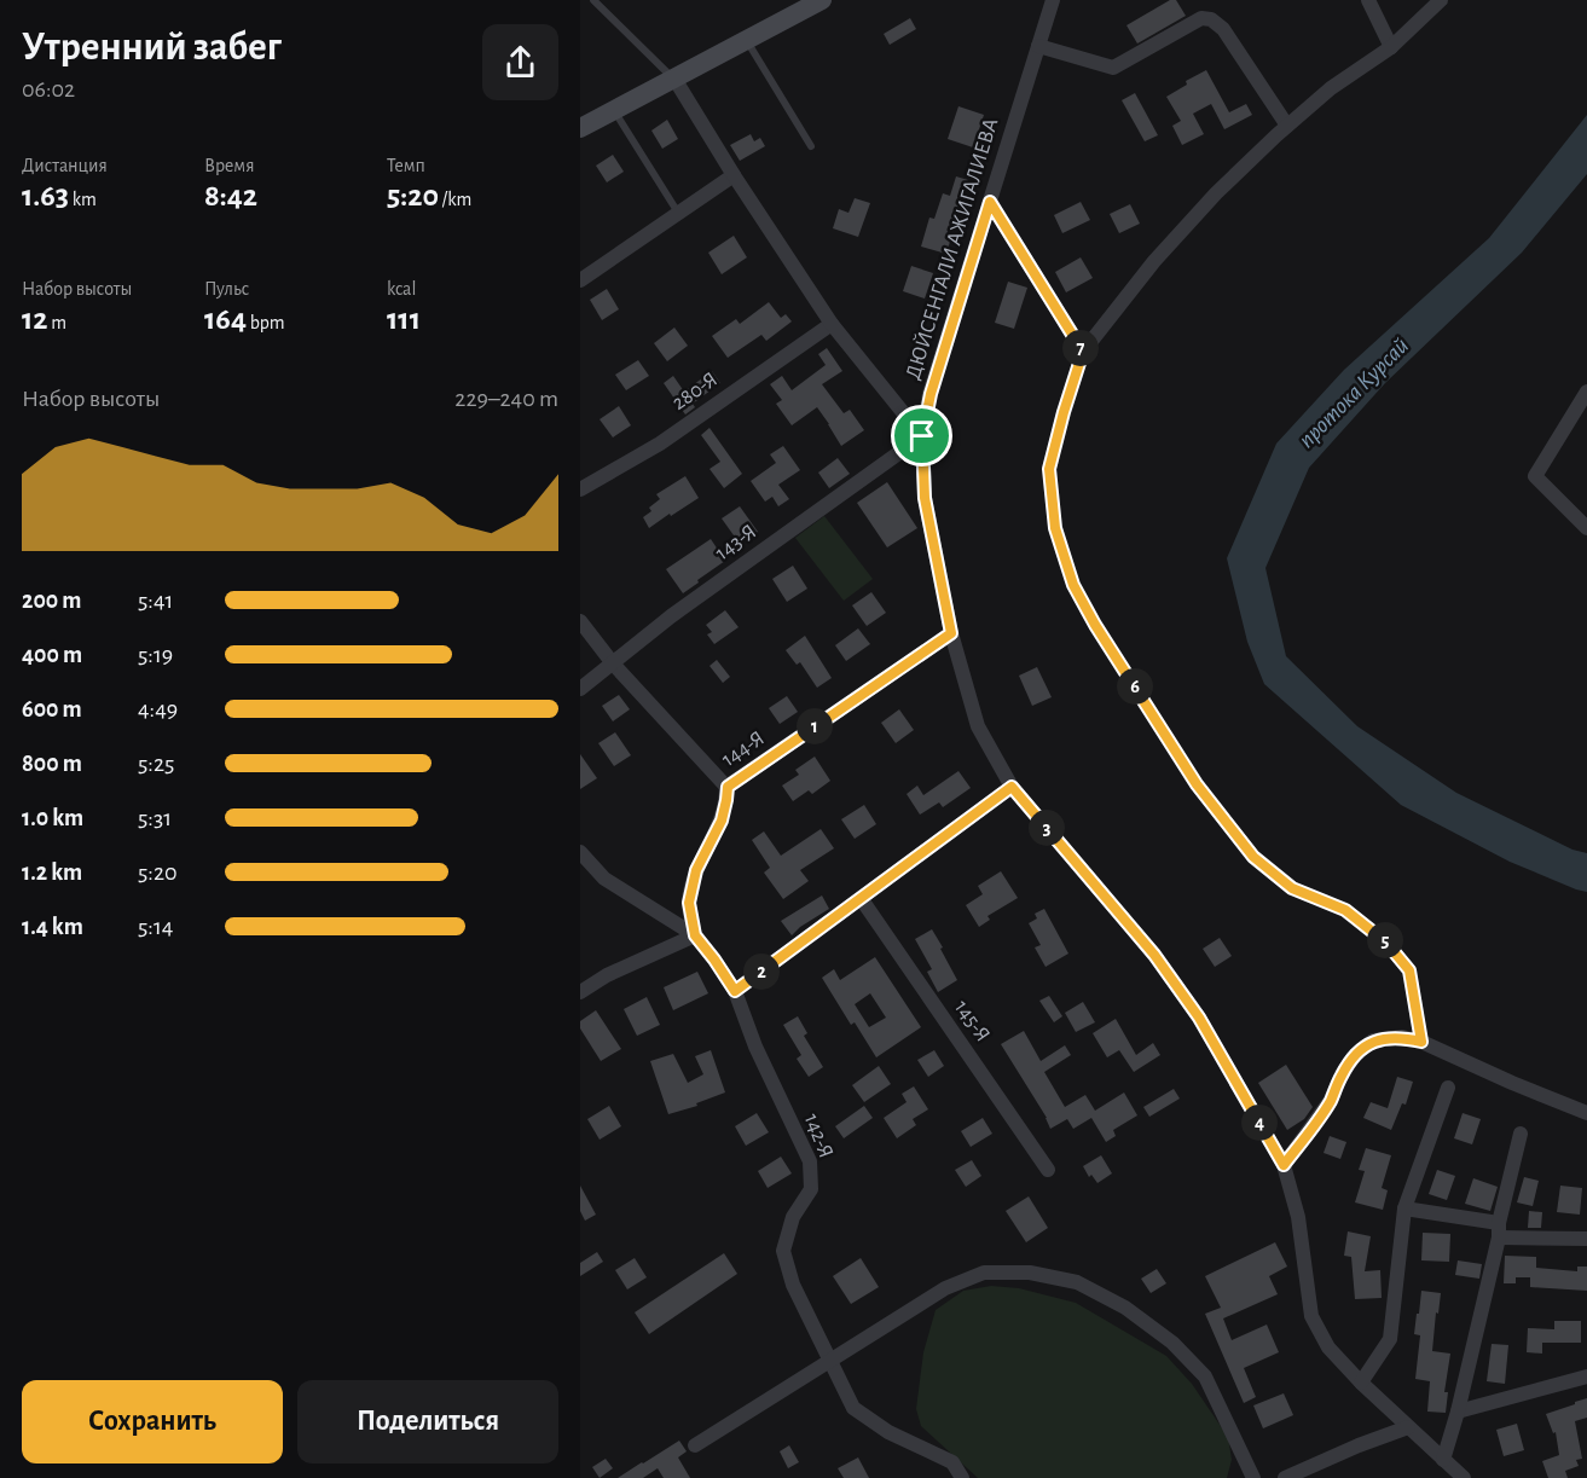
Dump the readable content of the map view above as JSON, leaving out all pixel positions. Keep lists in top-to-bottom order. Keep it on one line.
{"streets":{"street":["ДЮЙСЕНГАЛИ АЖИГАЛИЕВА","280-Я","143-Я","144-Я","145-Я","142-Я"]},"crossings":[["ДЮЙСЕНГАЛИ АЖИГАЛИЕВА","143-Я"],["ДЮЙСЕНГАЛИ АЖИГАЛИЕВА","144-Я"],["144-Я","142-Я"]],"water":["протока Курсай"],"page":{"heading":["Утренний забег","06:02"],"stats":[["Дистанция","1.63 km"],["Время","8:42"],["Темп","5:20 /km"],["Набор высоты","12 m"],["Пульс","164 bpm"],["kcal","111"]],"pins":["7","6","1","3","5","2","4"],"chart":["Набор высоты","229–240 m"],"list":[{"name":"200 m","note":"5:41"},{"name":"400 m","note":"5:19"},{"name":"600 m","note":"4:49"},{"name":"800 m","note":"5:25"},{"name":"1.0 km","note":"5:31"},{"name":"1.2 km","note":"5:20"},{"name":"1.4 km","note":"5:14"}],"buttons":["Сохранить","Поделиться"]}}
